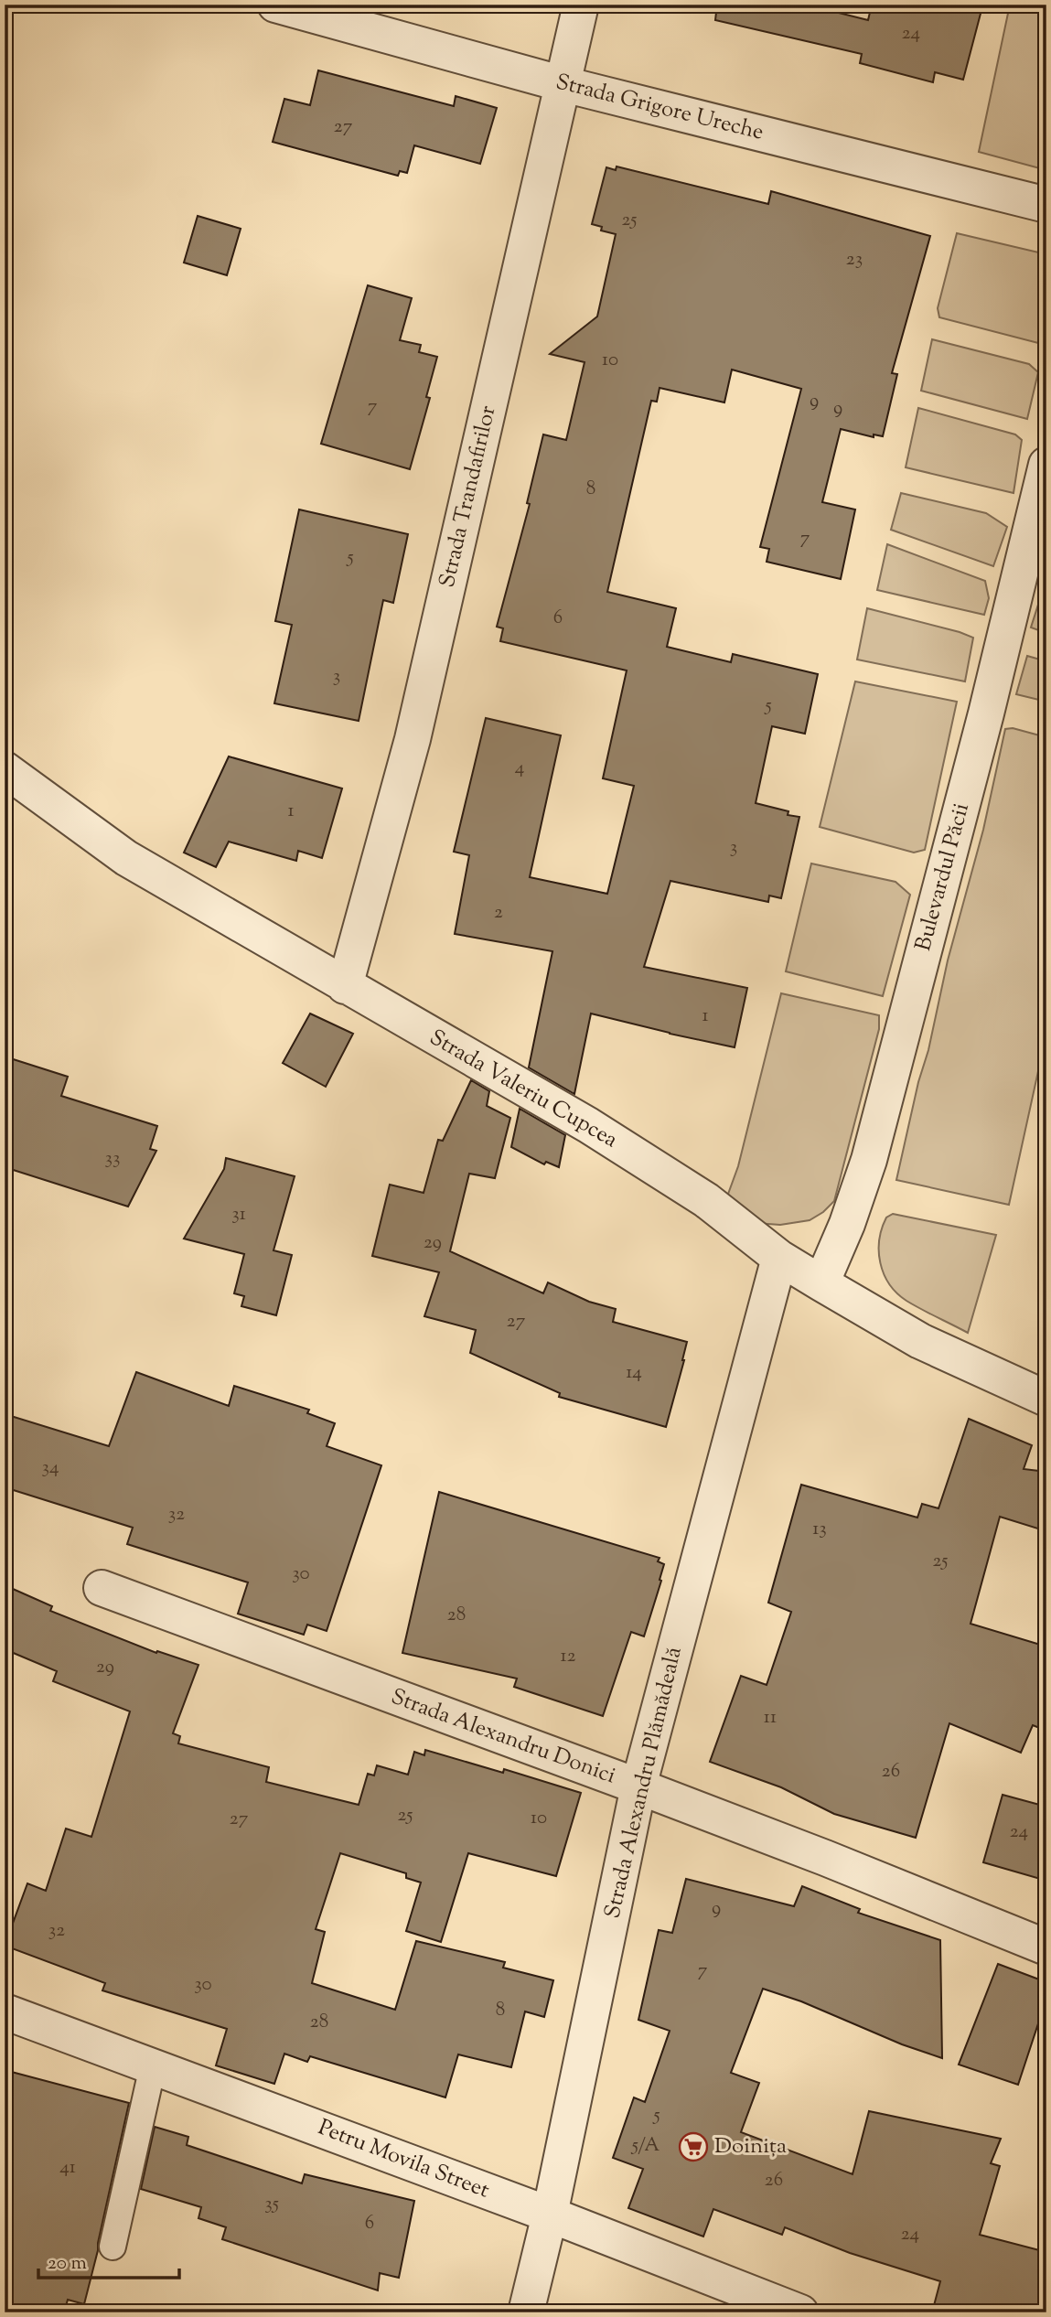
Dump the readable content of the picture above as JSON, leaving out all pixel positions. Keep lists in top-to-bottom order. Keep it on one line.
{"streets":{"street":["Strada Grigore Ureche","Strada Trandafirilor","Bulevardul Păcii","Strada Valeriu Cupcea","Strada Alexandru Donici","Strada Alexandru Plămădeală","Petru Movila Street"]},"crossings":[["Strada Grigore Ureche","Strada Trandafirilor"],["Strada Trandafirilor","Strada Valeriu Cupcea"],["Bulevardul Păcii","Strada Valeriu Cupcea"],["Strada Valeriu Cupcea","Strada Alexandru Plămădeală"],["Strada Alexandru Donici","Strada Alexandru Plămădeală"],["Strada Alexandru Plămădeală","Petru Movila Street"]],"places":{"supermarket":["Doinița"]},"house_numbers":["24","27","25","23","10","9","7","9","8","7","5","6","3","5","4","1","3","2","1","33","31","29","27","14","34","32","13","25","30","28","12","29","11","26","25","10","27","24","9","32","7","30","8","28","5","5/A","41","26","35","6","24"],"scale_bar":"20 m"}
